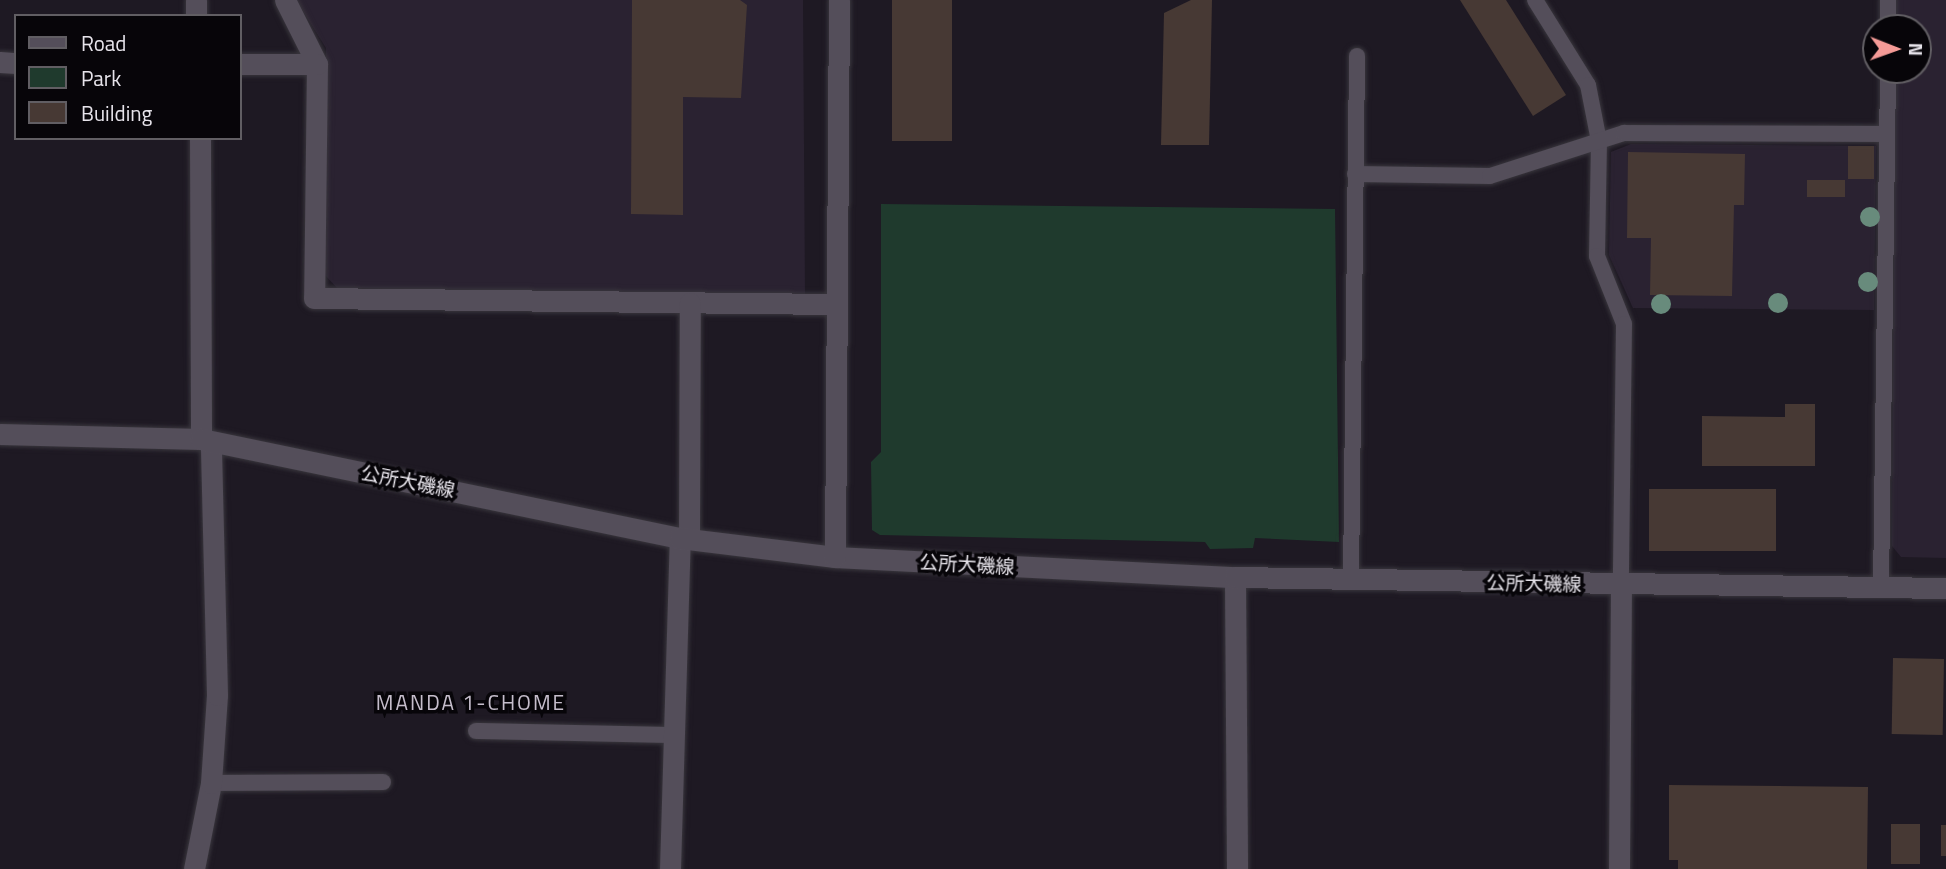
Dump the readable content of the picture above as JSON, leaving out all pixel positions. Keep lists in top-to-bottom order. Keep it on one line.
{"streets":{"street":["公所大磯線"]},"districts":["MANDA 1-CHOME"],"legend":["Road","Park","Building"],"north":"right"}
